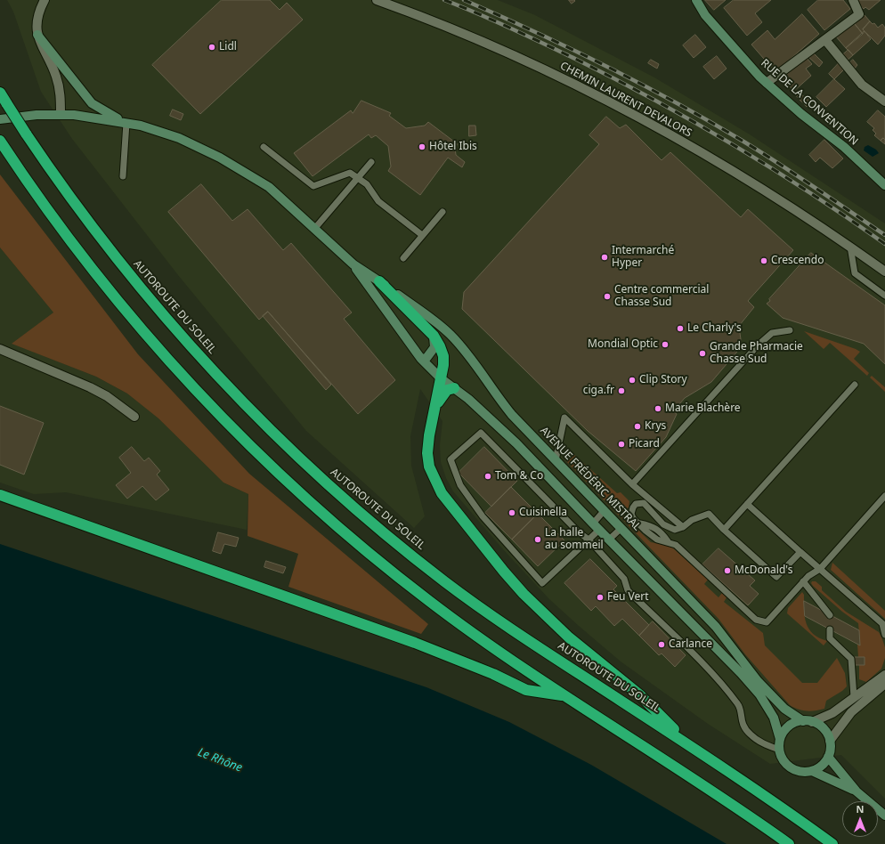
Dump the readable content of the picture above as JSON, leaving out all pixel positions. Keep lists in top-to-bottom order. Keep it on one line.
{"streets":{"highway":["AUTOROUTE DU SOLEIL"],"main road":["RUE DE LA CONVENTION","AVENUE FRÉDÉRIC MISTRAL"],"street":["CHEMIN LAURENT DEVALORS"]},"water":["Le Rhône"],"places":["Lidl","Hôtel Ibis","Intermarché Hyper","Crescendo","Centre commercial Chasse Sud","Le Charly's","Mondial Optic","Grande Pharmacie Chasse Sud","Clip Story","ciga.fr","Marie Blachère","Krys","Picard","Tom & Co","Cuisinella","La halle au sommeil","McDonald's","Feu Vert","Carlance"],"north":"top"}
